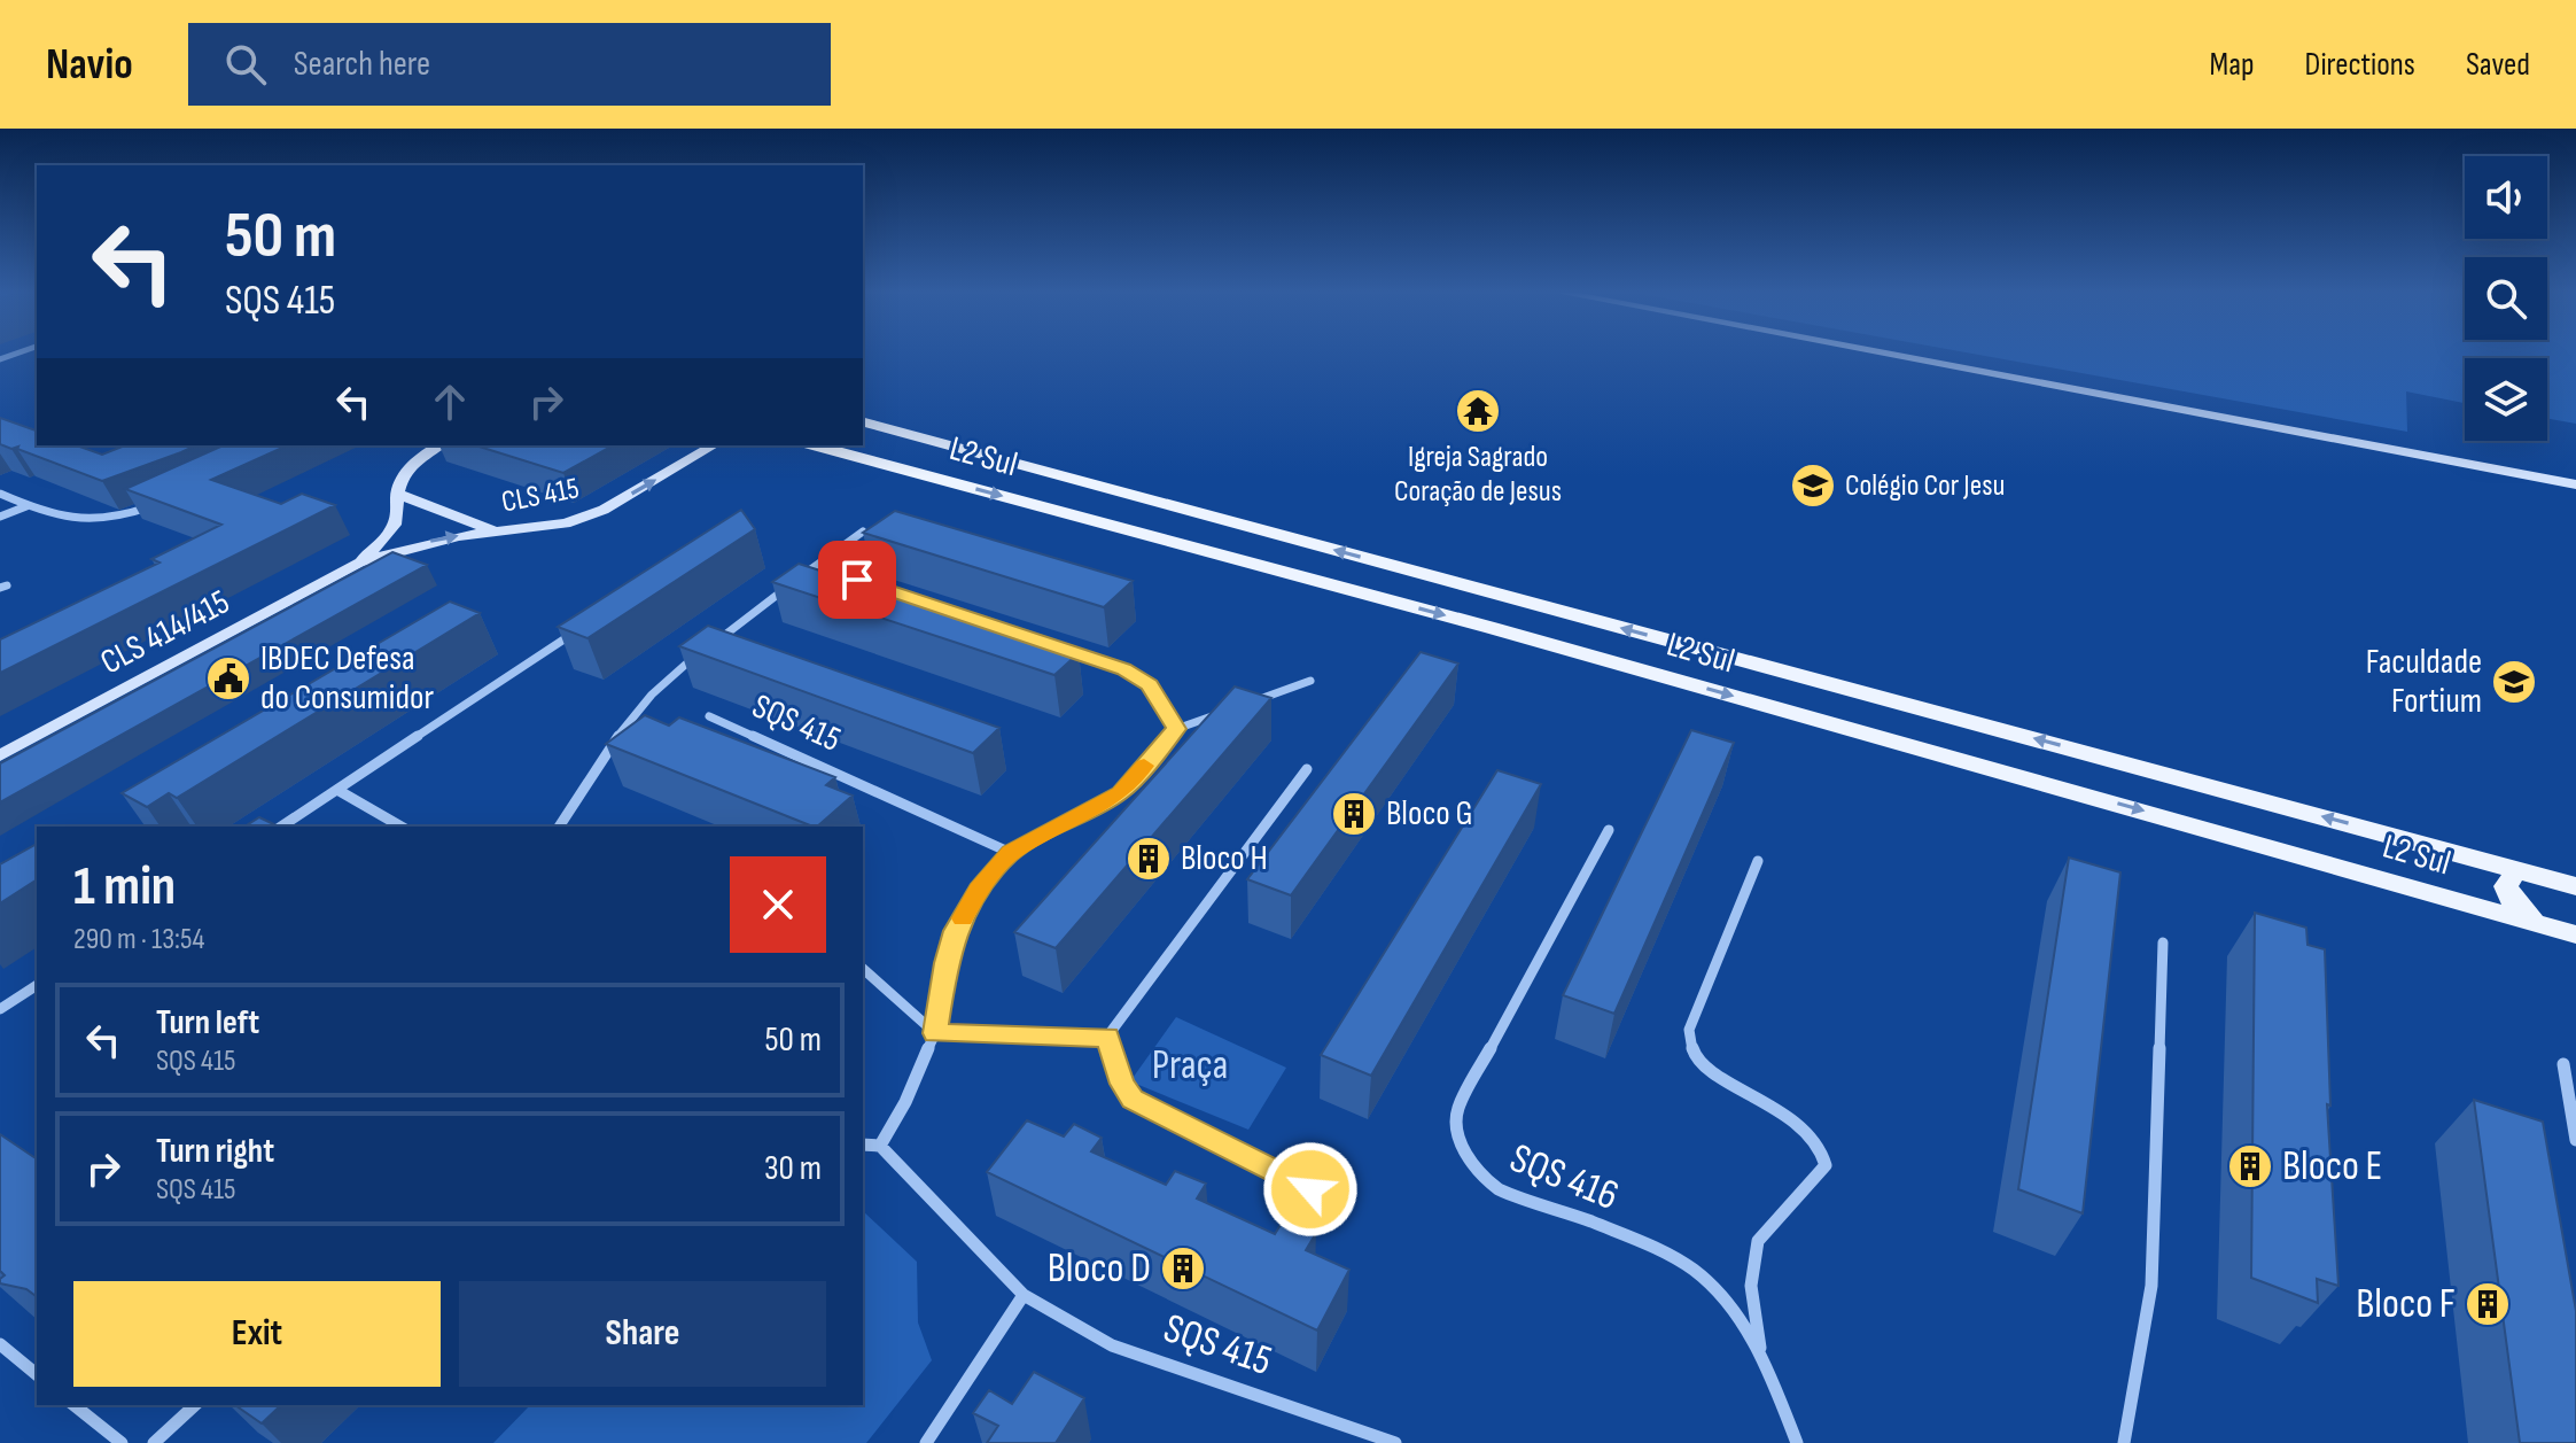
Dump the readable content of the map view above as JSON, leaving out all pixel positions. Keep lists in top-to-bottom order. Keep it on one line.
{"streets":{"main road":["L2 Sul"],"street":["CLS 415","CLS 414/415","SQS 415","SQS 416"]},"crossings":[["CLS 415","CLS 414/415"]],"parks":["Praça"],"places":{"temple":["Igreja Sagrado Coração de Jesus"],"school or university":["Colégio Cor Jesu","Faculdade Fortium"],"public building":["IBDEC Defesa do Consumidor"],"building":["Bloco G","Bloco H","Bloco E","Bloco D","Bloco F"]},"page":{"header":"Navio","search":"Search here","nav":["Map","Directions","Saved"],"turn":["50 m","SQS 415"],"heading":["1 min","290 m · 13:54"],"list":[{"name":"Turn left","note":"SQS 415","value":"50 m"},{"name":"Turn right","note":"SQS 415","value":"30 m"}],"buttons":["Exit","Share"]}}
